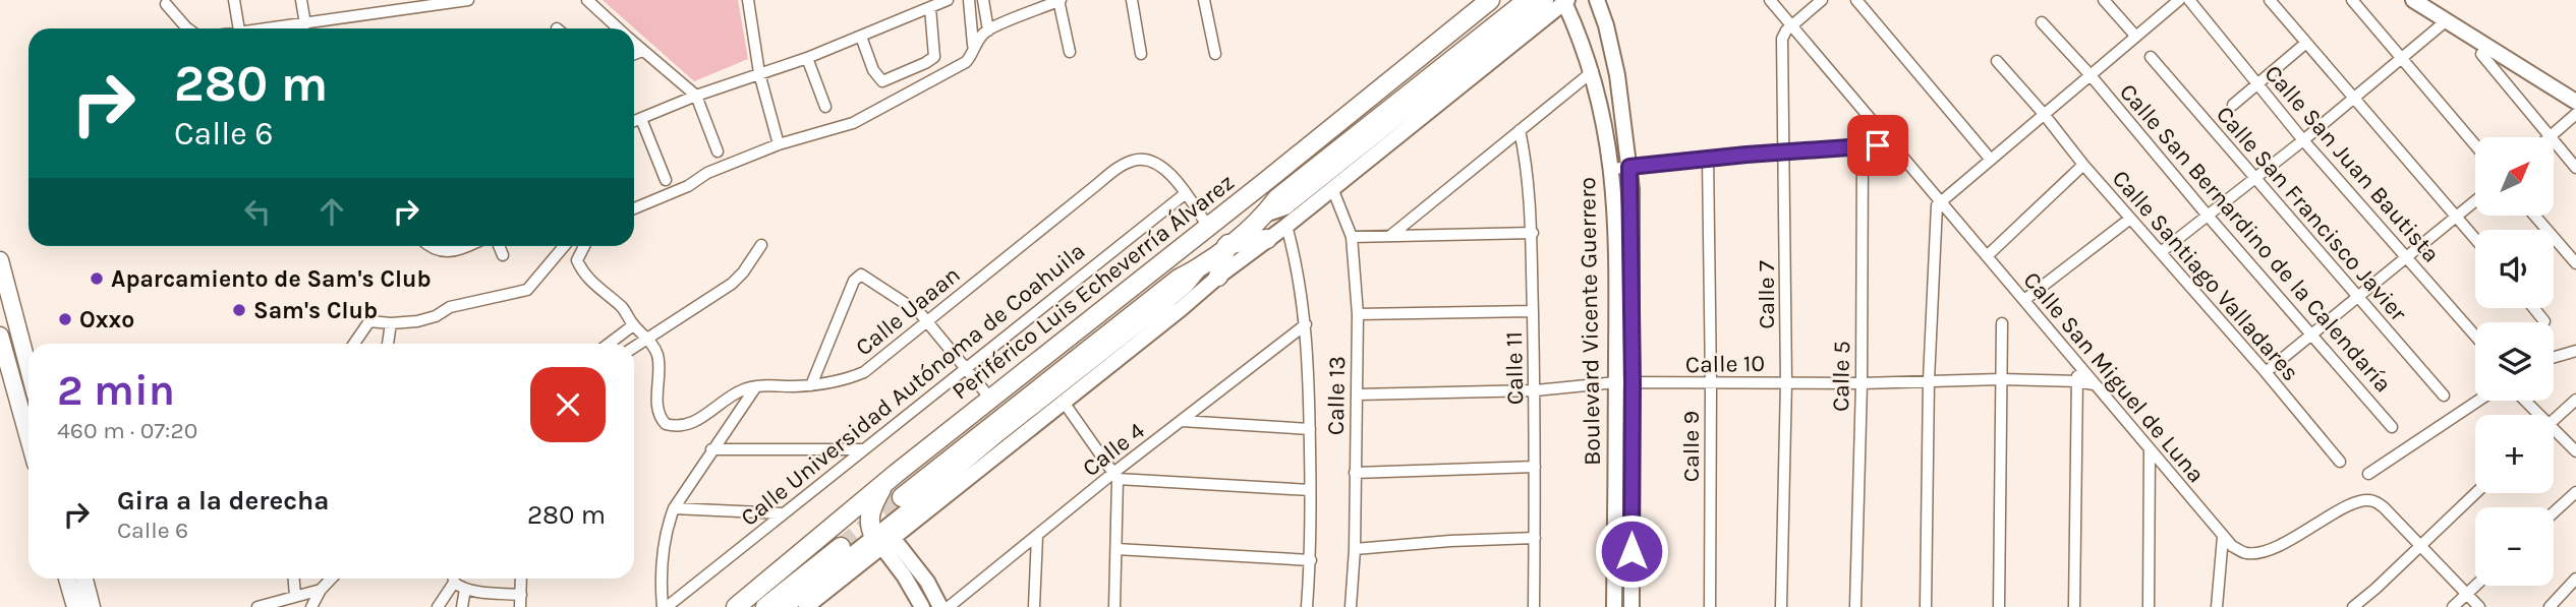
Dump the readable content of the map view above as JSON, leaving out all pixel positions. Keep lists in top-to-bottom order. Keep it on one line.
{"streets":{"highway":["Periférico Luis Echeverría Álvarez"],"street":["Calle San Juan Bautista","Calle San Francisco Javier","Calle San Bernardino de la Calendaría","Calle Santiago Valladares","Calle 7","Calle Uaaan","Boulevard Vicente Guerrero","Calle 10","Calle 11","Calle 5","Calle San Miguel de Luna","Calle Universidad Autónoma de Coahuila","Calle 13","Calle 9","Calle 4"]},"crossings":[["Periférico Luis Echeverría Álvarez","Calle Uaaan"],["Periférico Luis Echeverría Álvarez","Boulevard Vicente Guerrero"],["Periférico Luis Echeverría Álvarez","Calle 13"],["Calle 7","Calle 10"],["Calle 7","Calle San Miguel de Luna"],["Calle Uaaan","Calle Universidad Autónoma de Coahuila"],["Boulevard Vicente Guerrero","Calle 10"],["Calle 10","Calle 11"],["Calle 10","Calle 5"],["Calle 10","Calle San Miguel de Luna"],["Calle 10","Calle 13"],["Calle 10","Calle 9"]],"places":["Aparcamiento de Sam's Club","Sam's Club","Oxxo"],"north":"top right","page":{"turn":["280 m","Calle 6"],"map_buttons":["+","−"],"heading":["2 min","460 m · 07:20"],"list":[{"name":"Gira a la derecha","note":"Calle 6","value":"280 m"}]}}
